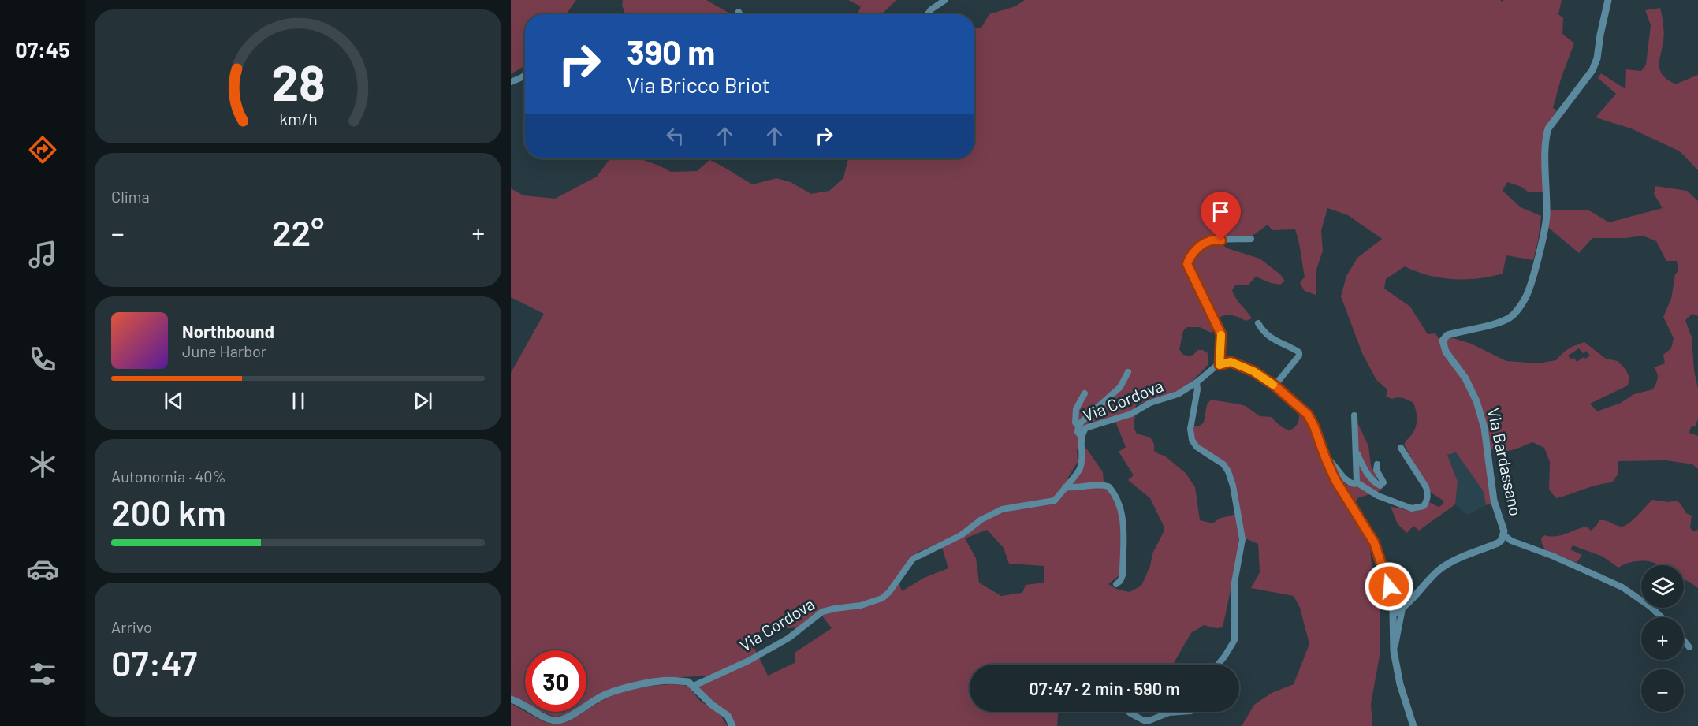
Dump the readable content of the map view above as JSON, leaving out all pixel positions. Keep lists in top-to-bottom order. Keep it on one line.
{"streets":{"street":["Via Cordova","Via Bardassano"]},"page":{"tabs":"07:45","turn":["390 m","Via Bricco Briot"],"tile":["Clima",["Autonomia · 40%","200 km"],["Arrivo","07:47"]],"heat":["−","22°","+"],"song":["Northbound","June Harbor"],"map_buttons":["+","−"],"limit":"30","trip":"07:47 · 2 min · 590 m","gauge":["28","km/h"]}}
